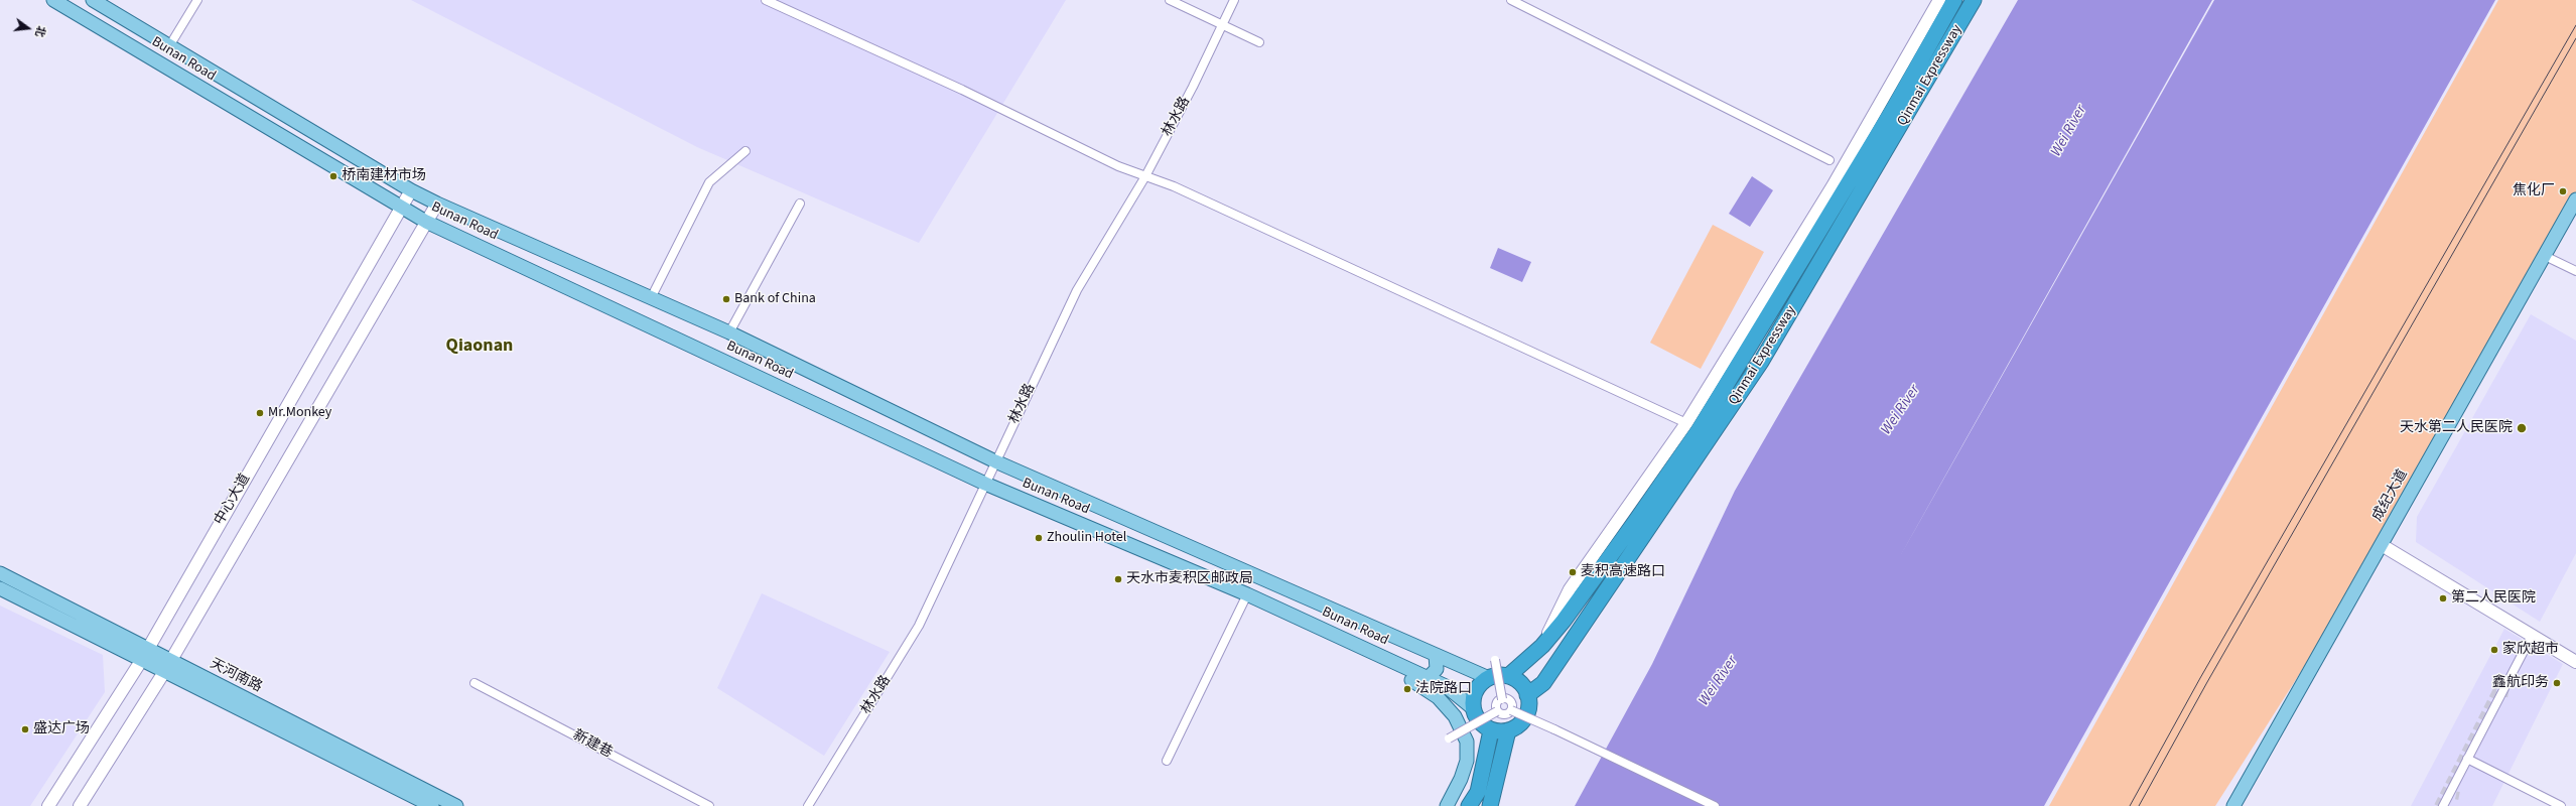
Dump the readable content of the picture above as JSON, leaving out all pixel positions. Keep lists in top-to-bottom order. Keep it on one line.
{"streets":{"highway":["Qinmai Expressway"],"main road":["Bunan Road","成纪大道","中心大道","天河南路"],"street":["林水路","新建巷"]},"crossings":[["Bunan Road","林水路"],["Bunan Road","中心大道"],["中心大道","天河南路"]],"districts":["Qiaonan"],"water":["Wei River"],"places":["桥南建材市场","焦化厂","Bank of China","Mr.Monkey","天水第二人民医院","Zhoulin Hotel","麦积高速路口","天水市麦积区邮政局","第二人民医院","家欣超市","鑫航印务","法院路口","盛达广场"],"north":"right"}
